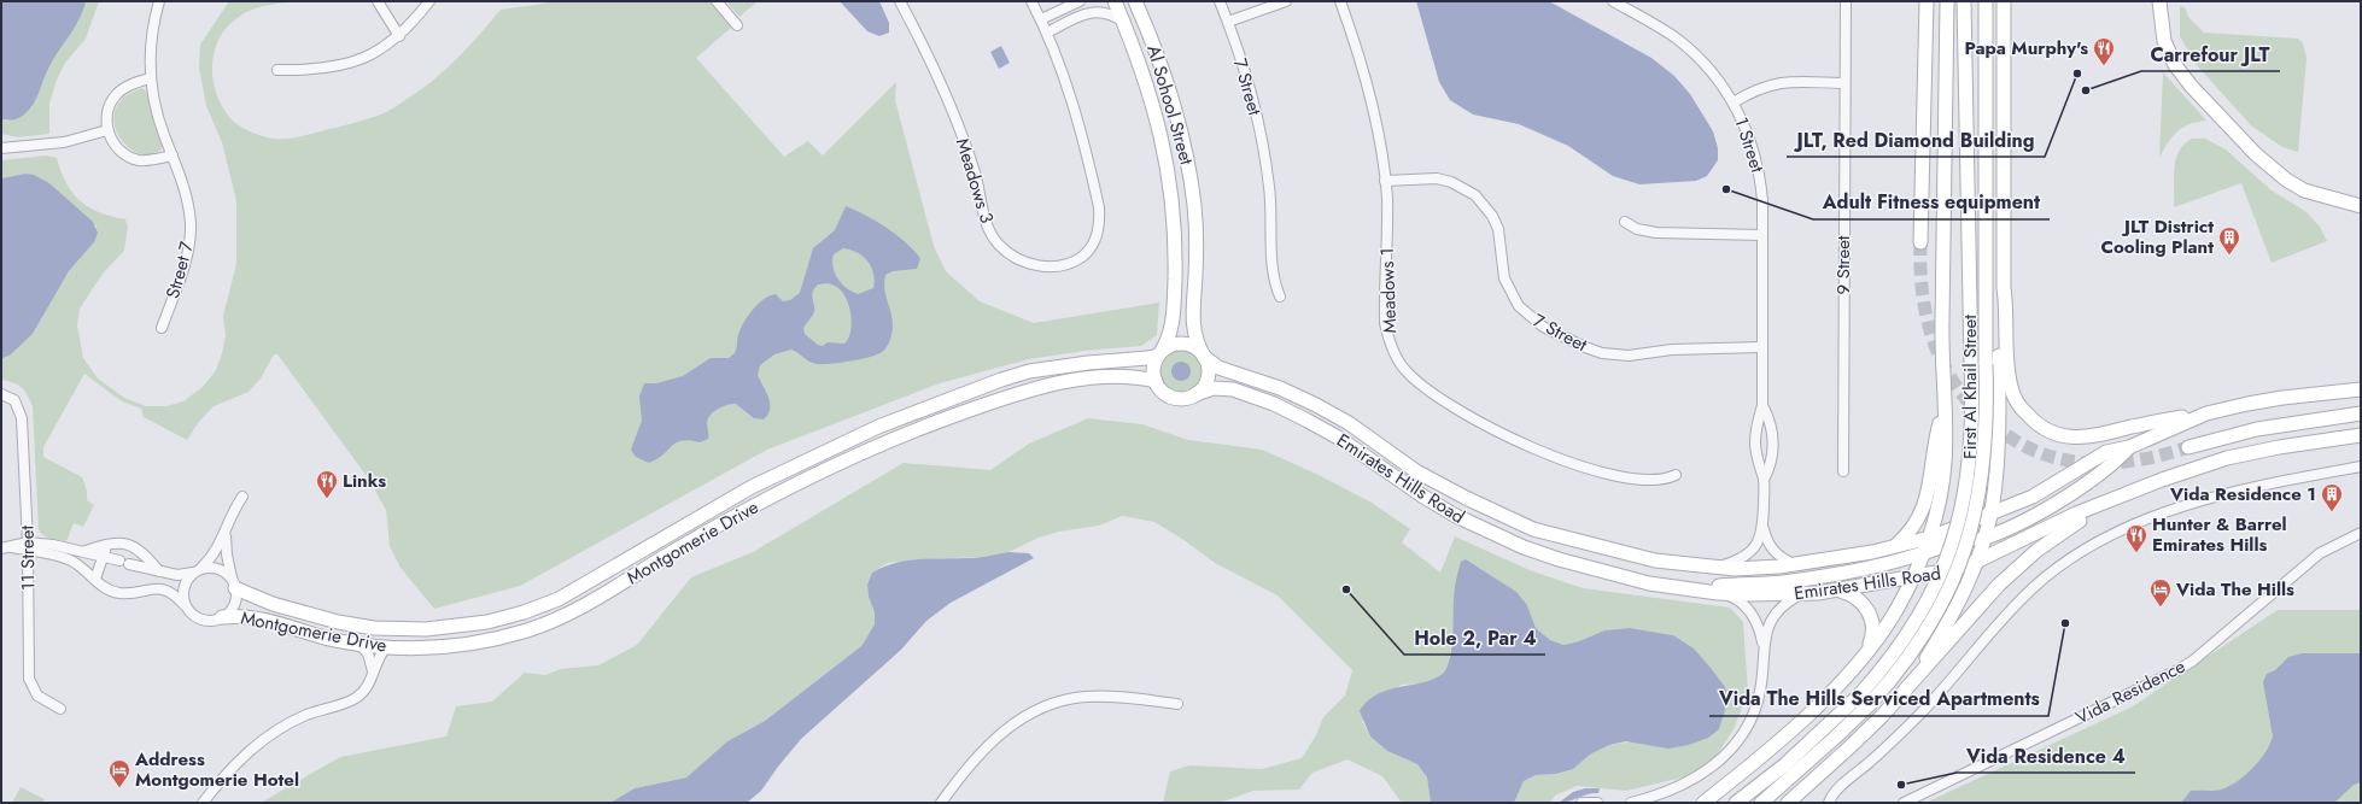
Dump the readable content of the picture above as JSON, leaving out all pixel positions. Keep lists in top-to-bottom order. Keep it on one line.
{"streets":{"main road":["Al Sohool Street","First Al Khail Street","Emirates Hills Road","Montgomerie Drive"],"street":["7 Street","1 Street","Meadows 3","9 Street","Street 7","Meadows 1","11 Street","Vida Residence"]},"crossings":[["7 Street","1 Street"],["7 Street","Meadows 1"],["Al Sohool Street","Emirates Hills Road"],["Al Sohool Street","Montgomerie Drive"],["Emirates Hills Road","Montgomerie Drive"]],"places":{"restaurant":["Papa Murphy's","Links","Hunter & Barrel Emirates Hills"],"other":["JLT, Red Diamond Building","Carrefour JLT","Adult Fitness equipment","Hole 2, Par 4","Vida The Hills Serviced Apartments","Vida Residence 4"],"building":["JLT District Cooling Plant","Vida Residence 1"],"hotel":["Vida The Hills","Address Montgomerie Hotel"]}}
